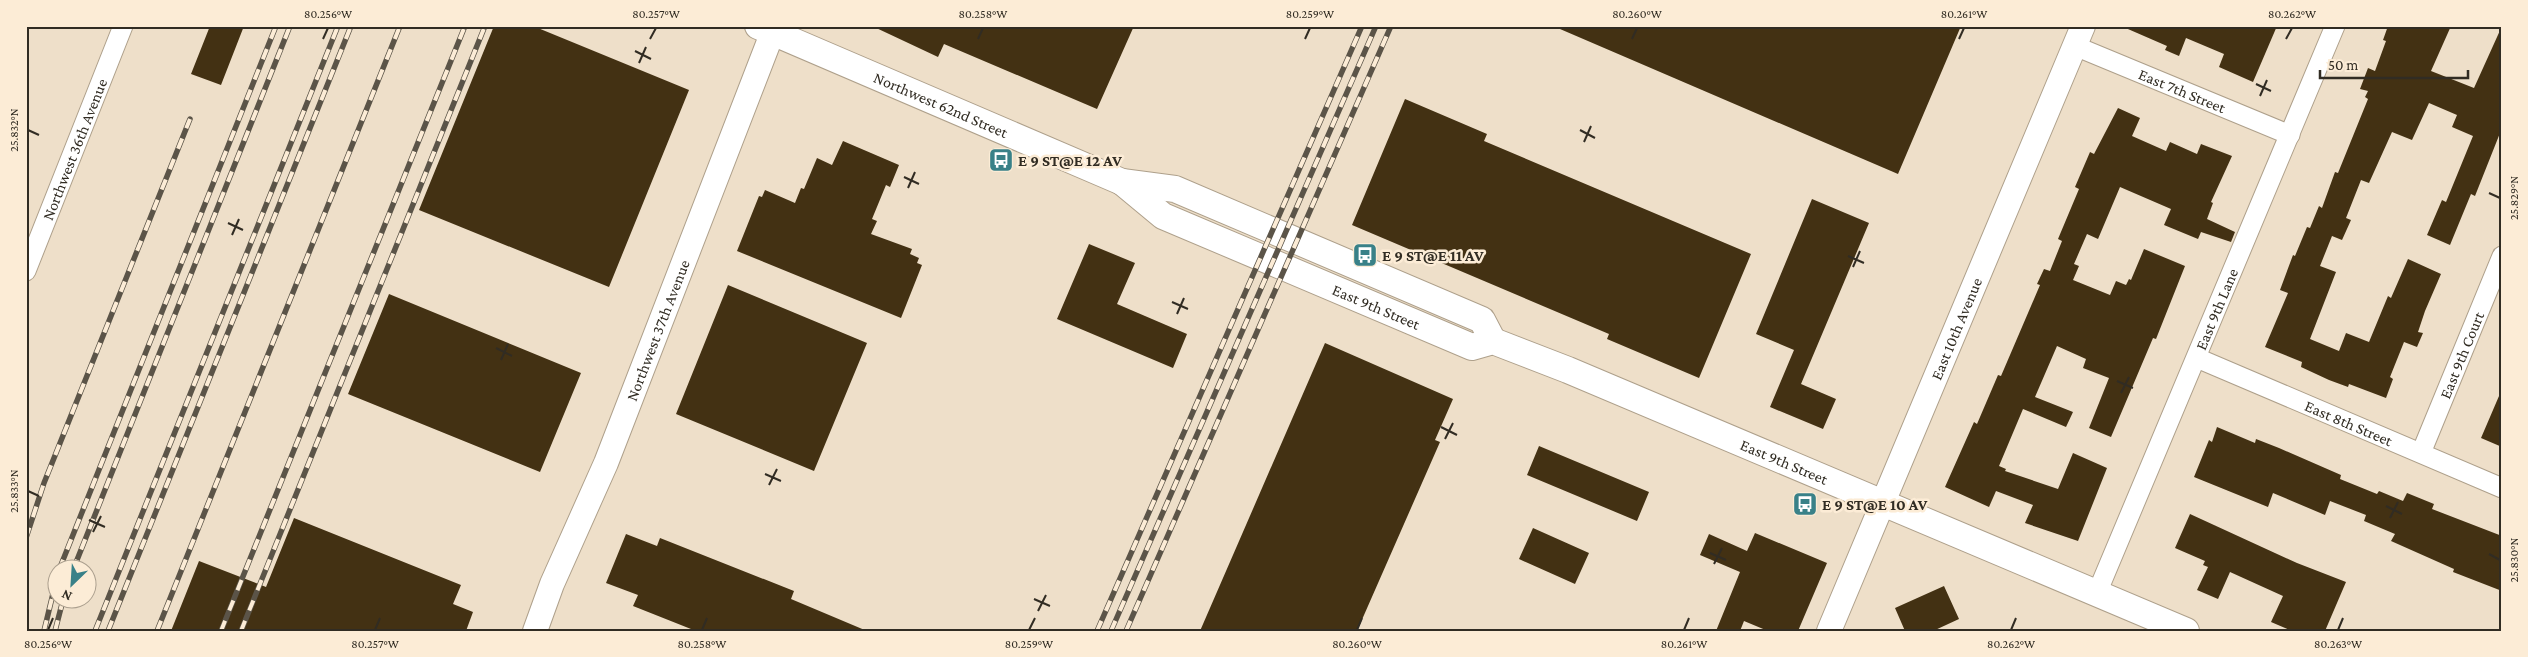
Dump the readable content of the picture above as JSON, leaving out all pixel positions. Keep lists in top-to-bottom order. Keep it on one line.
{"streets":{"main road":["Northwest 62nd Street","East 9th Street"],"street":["East 7th Street","Northwest 36th Avenue","East 9th Lane","East 10th Avenue","Northwest 37th Avenue","East 9th Court","East 8th Street"]},"crossings":[["East 7th Street","East 9th Lane"],["East 7th Street","East 10th Avenue"],["Northwest 62nd Street","East 9th Street"],["Northwest 62nd Street","Northwest 37th Avenue"],["East 9th Street","East 9th Lane"],["East 9th Street","East 10th Avenue"],["East 9th Lane","East 8th Street"],["East 9th Court","East 8th Street"]],"places":{"bus stop":["E 9 ST@E 12 AV","E 9 ST@E 11 AV","E 9 ST@E 10 AV"]},"scale_bar":"50 m","north":"bottom left","coordinates":["80.256°W","80.257°W","80.258°W","80.259°W","80.260°W","80.261°W","80.262°W","25.832°N","25.829°N","25.833°N","25.830°N","80.263°W"]}
